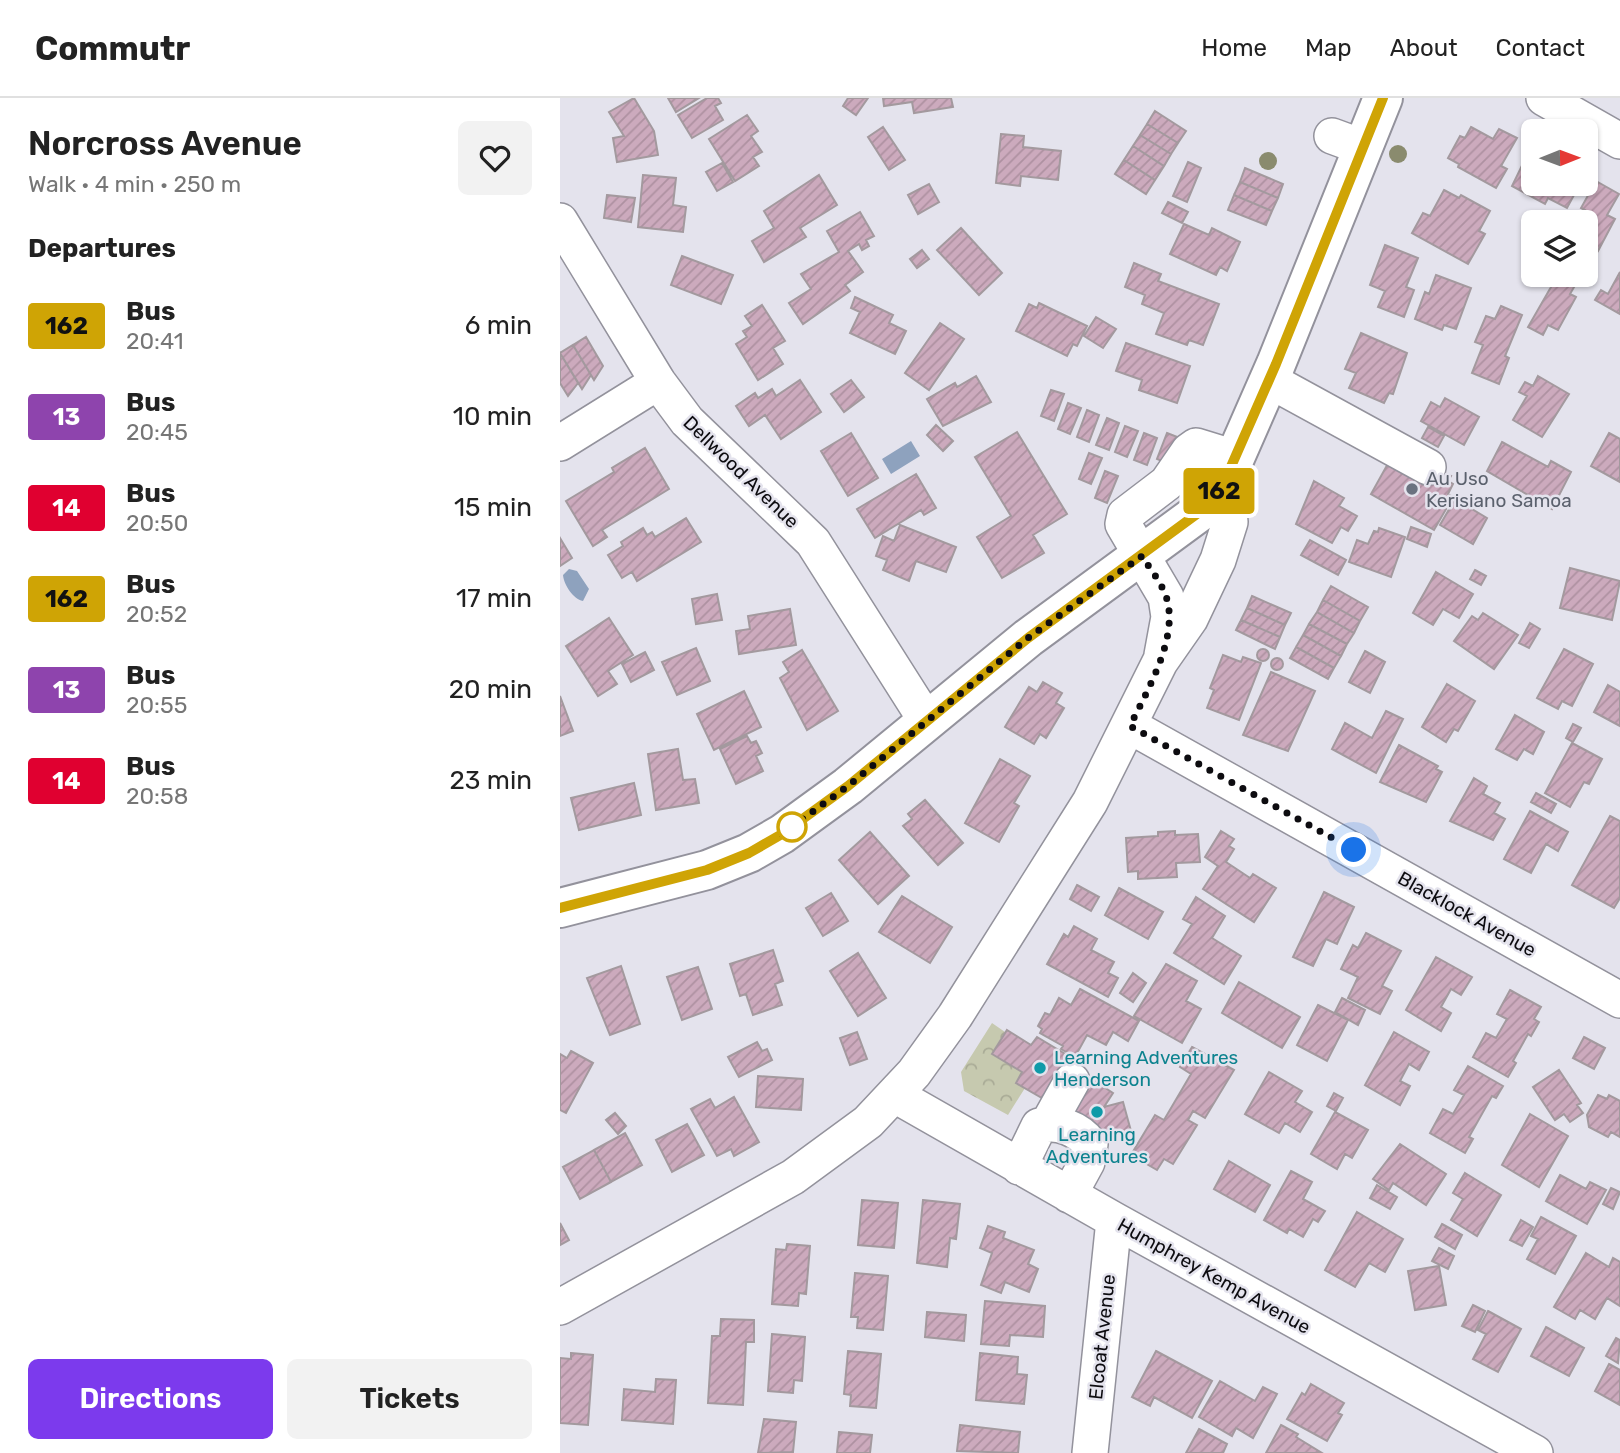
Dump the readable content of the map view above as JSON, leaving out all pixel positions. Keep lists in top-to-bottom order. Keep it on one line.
{"streets":{"street":["Dellwood Avenue","Blacklock Avenue","Humphrey Kemp Avenue","Elcoat Avenue"]},"crossings":[["Humphrey Kemp Avenue","Elcoat Avenue"]],"places":["Au Uso Kerisiano Samoa","Learning Adventures Henderson","Learning Adventures"],"lines":["bus line 162"],"north":"right","page":{"header":"Commutr","nav":["Home","Map","About","Contact"],"heading":[["Norcross Avenue","Walk · 4 min · 250 m"],"Departures"],"on_map":"162","list":[{"mark":"162","name":"Bus","note":"20:41","value":"6 min"},{"mark":"13","name":"Bus","note":"20:45","value":"10 min"},{"mark":"14","name":"Bus","note":"20:50","value":"15 min"},{"mark":"162","name":"Bus","note":"20:52","value":"17 min"},{"mark":"13","name":"Bus","note":"20:55","value":"20 min"},{"mark":"14","name":"Bus","note":"20:58","value":"23 min"}],"buttons":["Directions","Tickets"]}}
